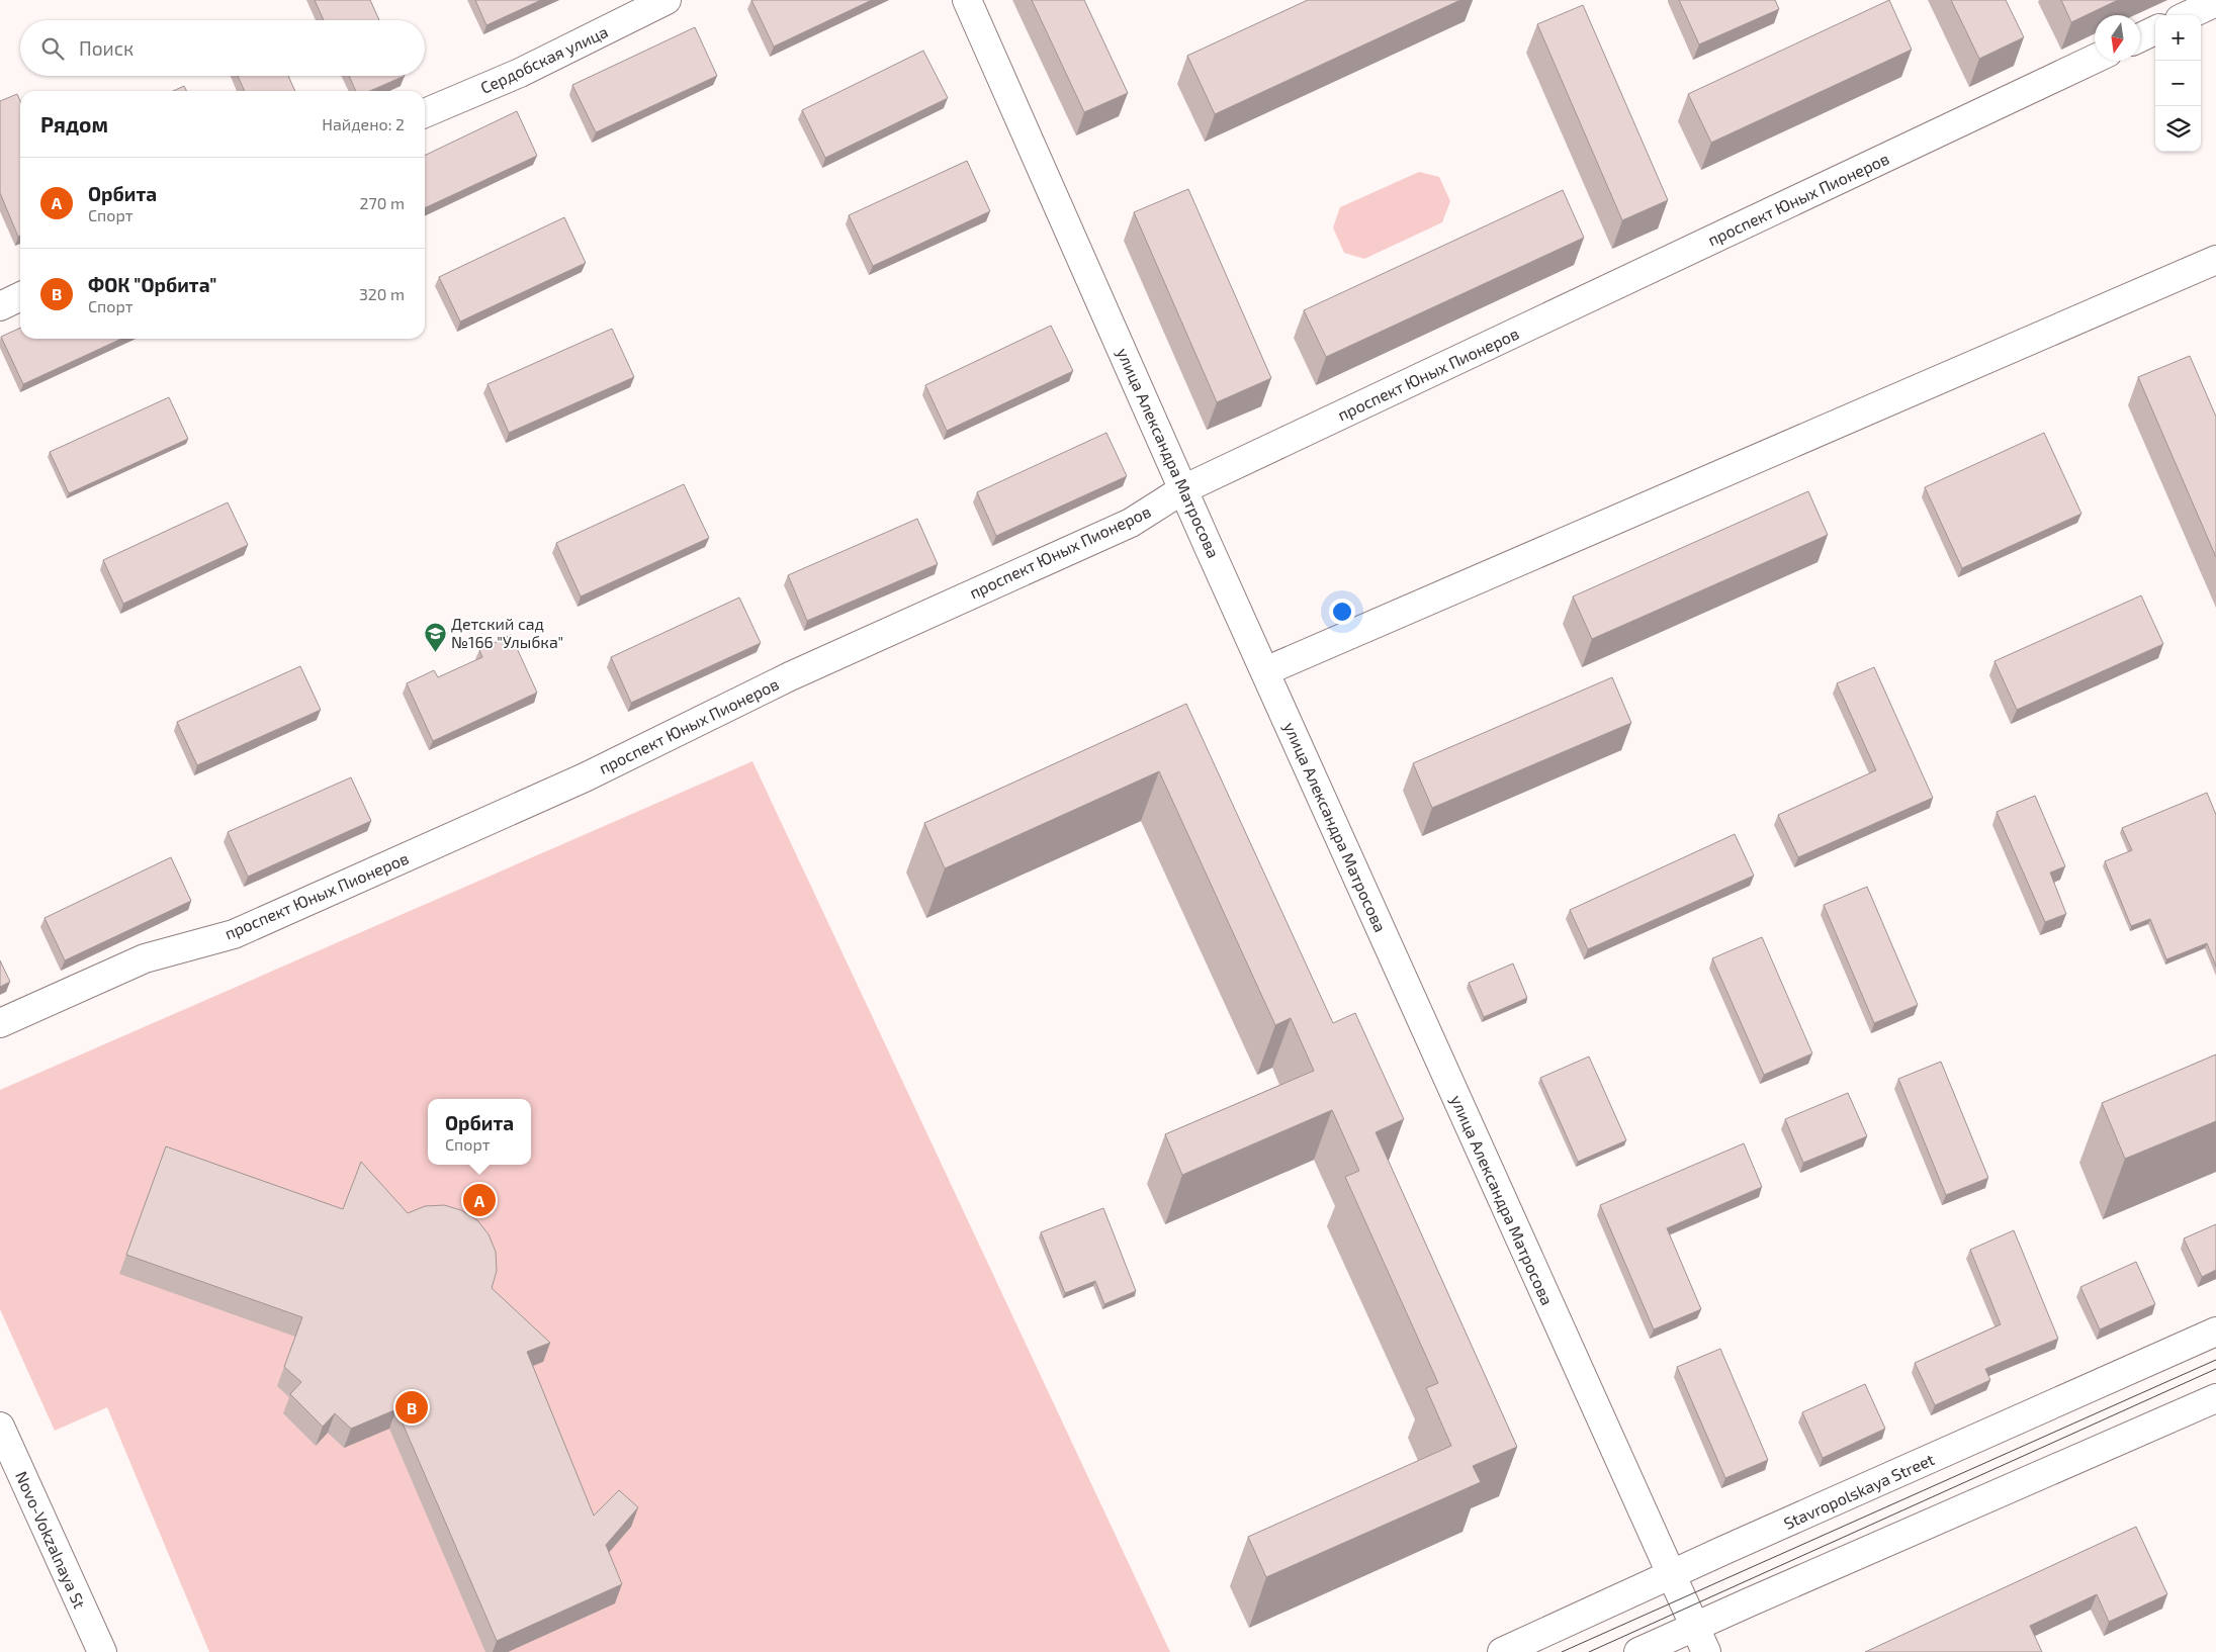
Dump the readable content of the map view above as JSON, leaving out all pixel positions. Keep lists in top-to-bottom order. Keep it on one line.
{"streets":{"street":["Сердобская улица","проспект Юных Пионеров","улица Александра Матросова","Stavropolskaya Street","Novo-Vokzalnaya St"]},"crossings":[["проспект Юных Пионеров","улица Александра Матросова"],["улица Александра Матросова","Stavropolskaya Street"]],"places":{"school or university":["Детский сад №166 \"Улыбка\""]},"north":"bottom","page":{"map_buttons":["+","−"],"search":"Поиск","heading":["Рядом","Найдено: 2"],"list":[{"mark":"A","name":"Орбита","note":"Спорт","value":"270 m"},{"mark":"B","name":"ФОК \"Орбита\"","note":"Спорт","value":"320 m"}],"popup":["Орбита","Спорт"],"pins":["A","B"]}}
